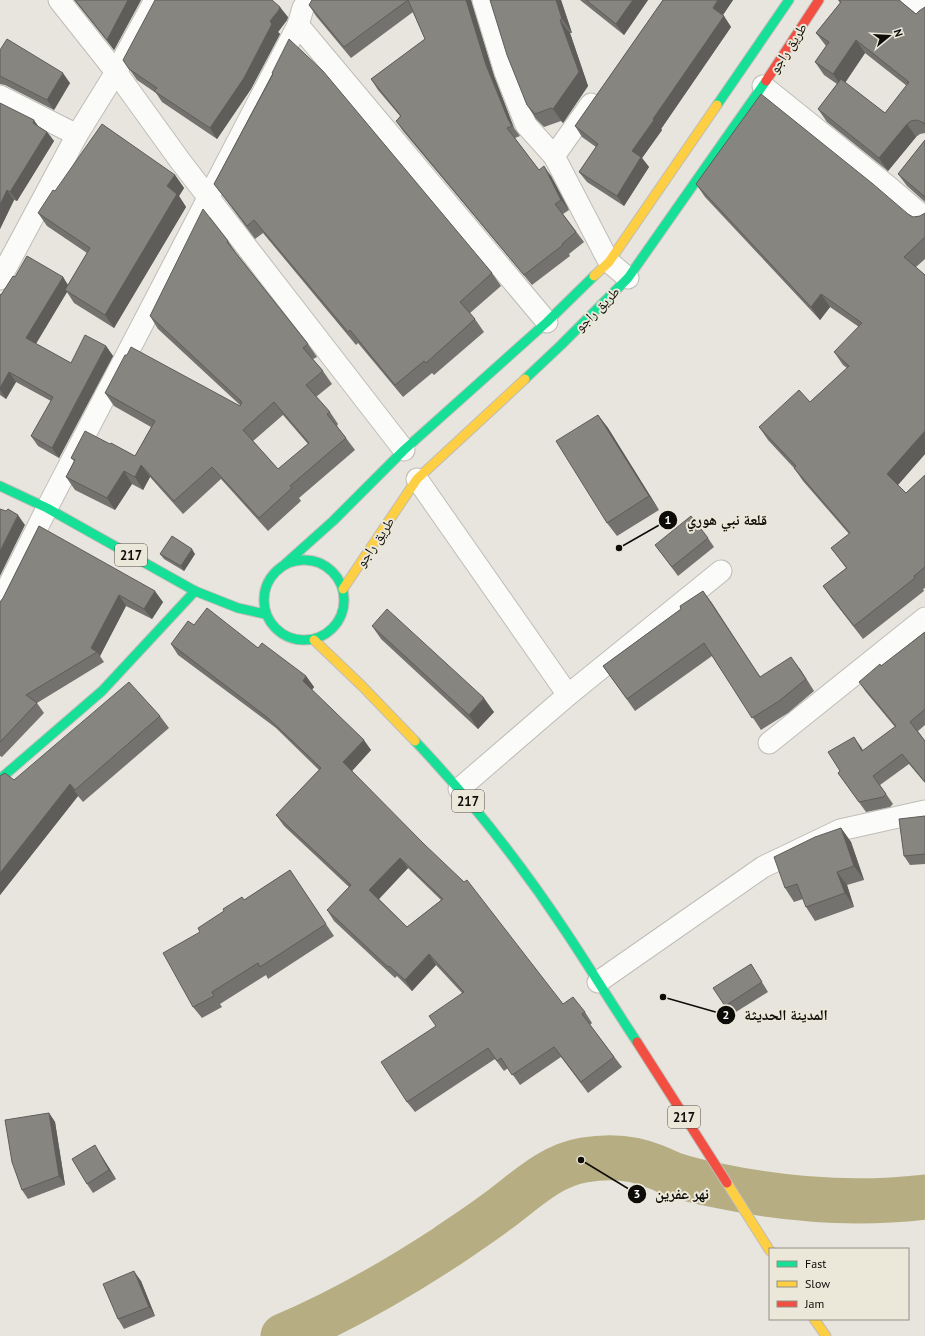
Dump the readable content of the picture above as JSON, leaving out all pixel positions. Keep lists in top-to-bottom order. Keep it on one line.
{"streets":{"main road":["طريق راجو","217"]},"crossings":[["طريق راجو","217"]],"places":["قلعة نبي هوري","المدينة الحديثة","نهر عفرين"],"legend":["Fast","Slow","Jam"],"north":"right"}
